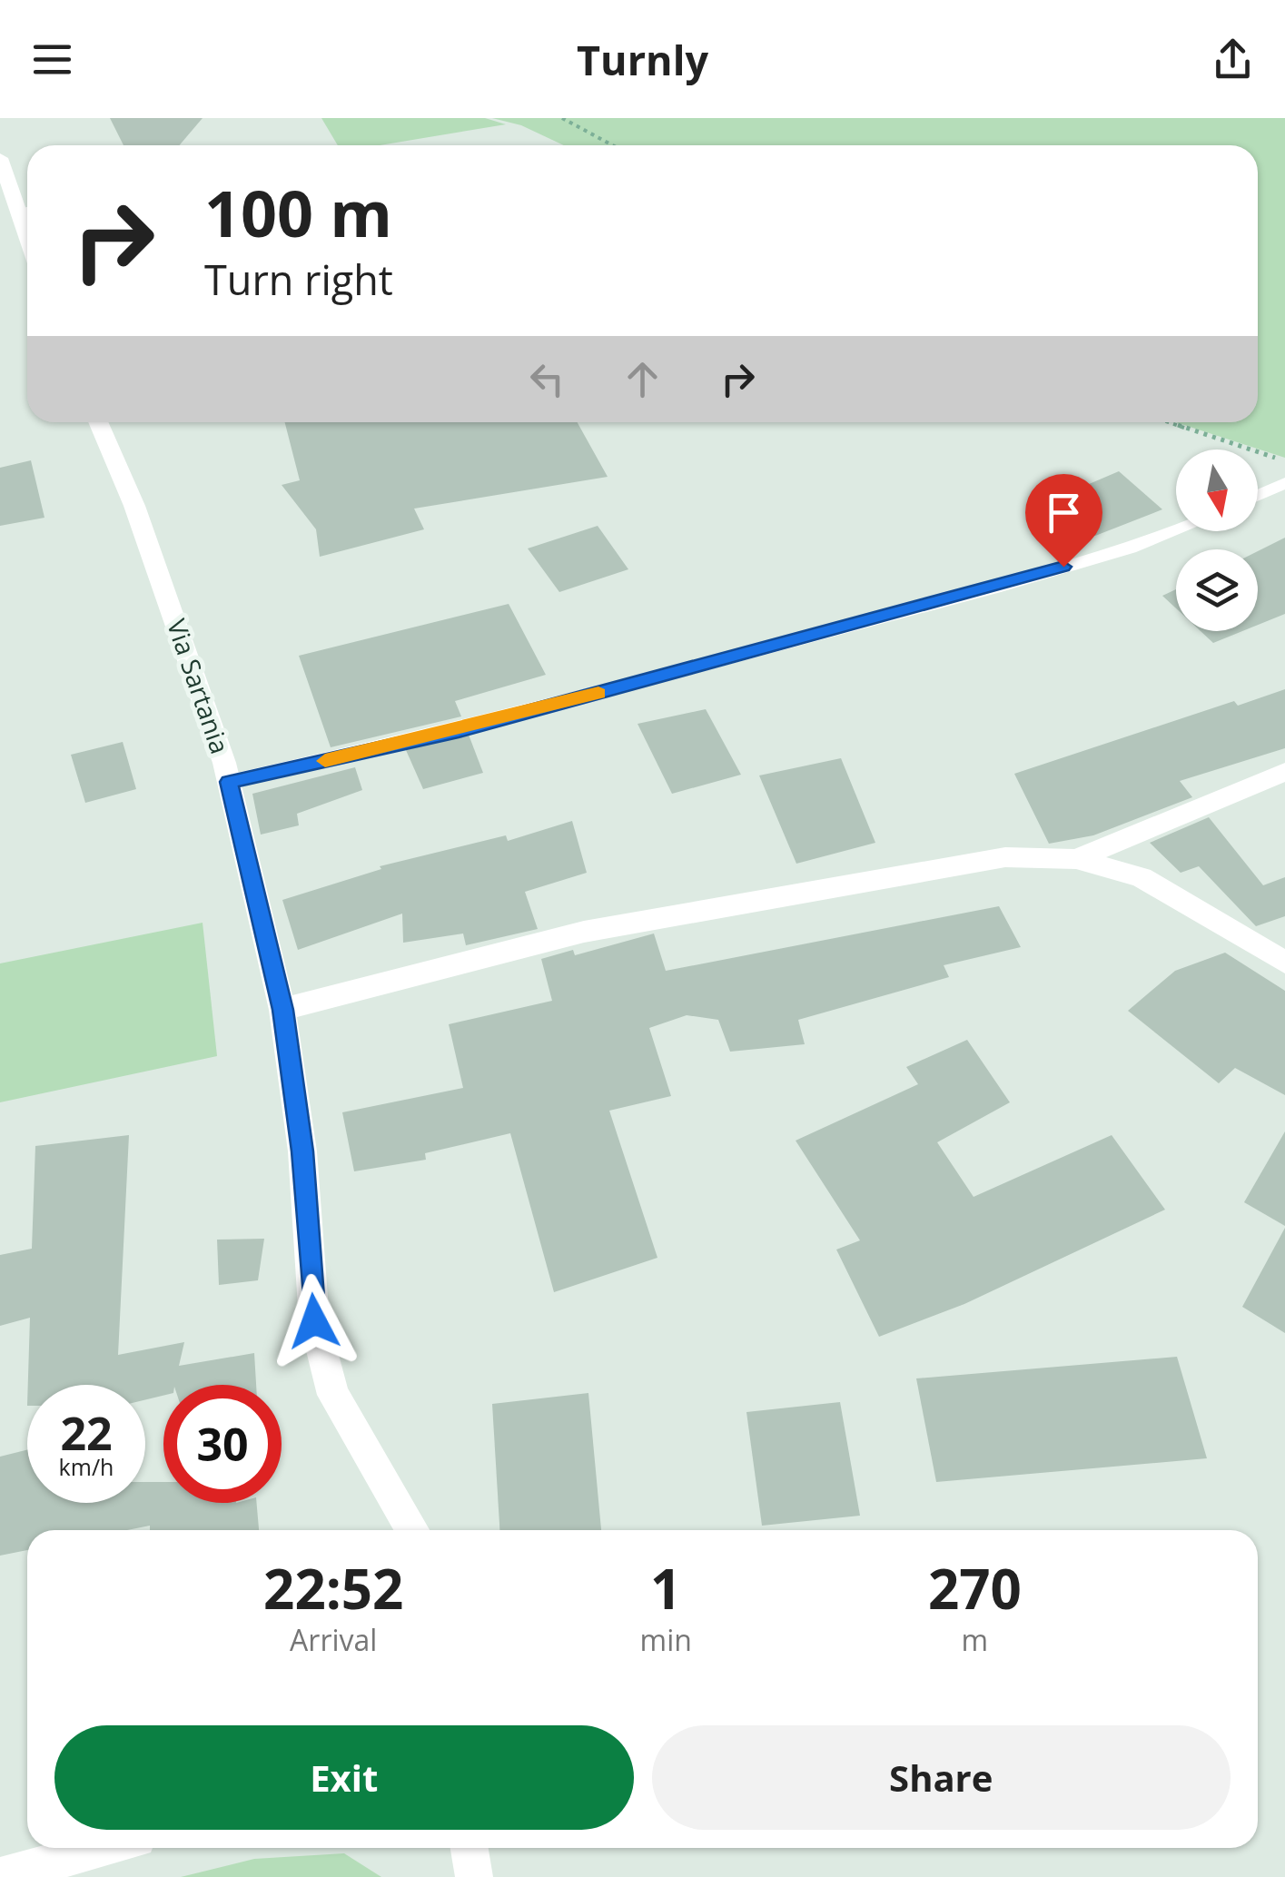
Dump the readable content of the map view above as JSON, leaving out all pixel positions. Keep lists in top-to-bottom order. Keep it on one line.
{"streets":{"street":["Via Sartania"]},"north":"bottom","page":{"header":"Turnly","turn":["100 m","Turn right"],"speed":"22 km/h","limit":"30","eta":["22:52","Arrival","1","min","270","m"],"buttons":["Exit","Share"]}}
